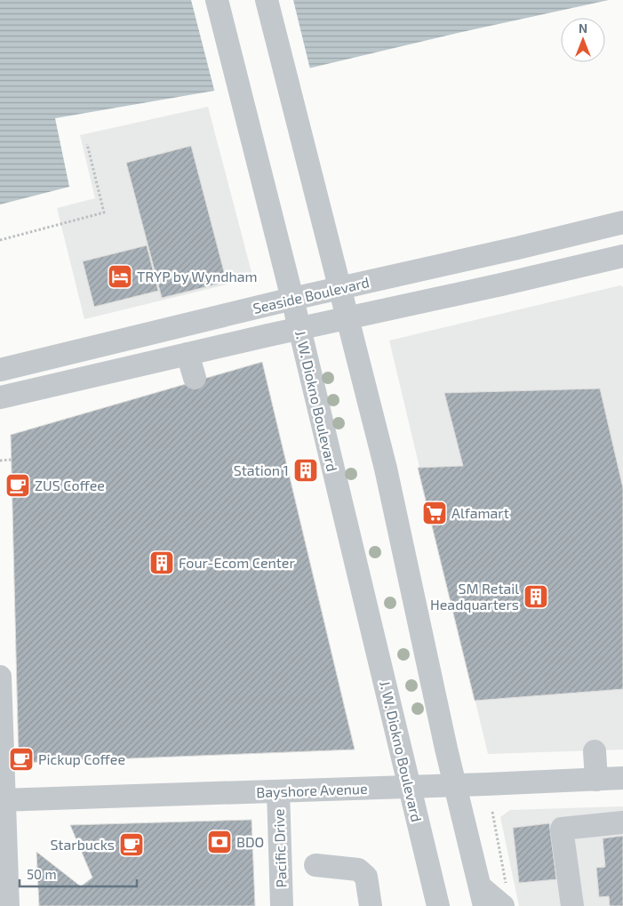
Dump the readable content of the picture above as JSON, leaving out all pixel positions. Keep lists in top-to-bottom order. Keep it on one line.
{"streets":{"street":["Seaside Boulevard","J. W. Diokno Boulevard","Bayshore Avenue","Pacific Drive"]},"crossings":[["Seaside Boulevard","J. W. Diokno Boulevard"],["J. W. Diokno Boulevard","Bayshore Avenue"],["Bayshore Avenue","Pacific Drive"]],"places":{"hotel":["TRYP by Wyndham"],"building":["Station 1","Four-Ecom Center","SM Retail Headquarters"],"cafe":["ZUS Coffee","Pickup Coffee","Starbucks"],"supermarket":["Alfamart"],"bank":["BDO"]},"scale_bar":"50 m","north":"top"}
